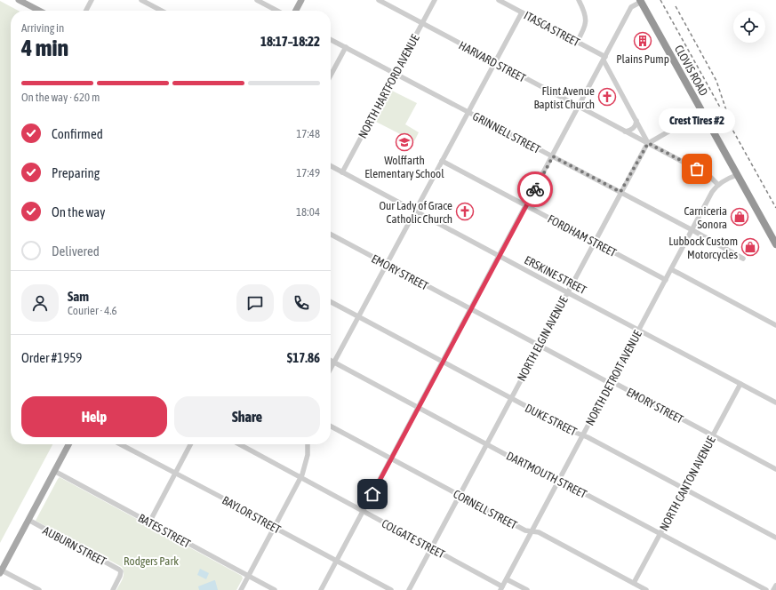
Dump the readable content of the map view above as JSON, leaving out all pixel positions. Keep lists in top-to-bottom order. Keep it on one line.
{"streets":{"highway":["CLOVIS ROAD"],"street":["ITASCA STREET","HARVARD STREET","NORTH HARTFORD AVENUE","GRINNELL STREET","FORDHAM STREET","EMORY STREET","ERSKINE STREET","NORTH ELGIN AVENUE","NORTH DETROIT AVENUE","DUKE STREET","DARTMOUTH STREET","NORTH CANTON AVENUE","CORNELL STREET","BAYLOR STREET","BATES STREET","COLGATE STREET","AUBURN STREET"]},"crossings":[["HARVARD STREET","NORTH HARTFORD AVENUE"],["HARVARD STREET","NORTH ELGIN AVENUE"],["HARVARD STREET","NORTH DETROIT AVENUE"],["CLOVIS ROAD","NORTH DETROIT AVENUE"],["NORTH HARTFORD AVENUE","GRINNELL STREET"],["NORTH HARTFORD AVENUE","ERSKINE STREET"],["GRINNELL STREET","NORTH ELGIN AVENUE"],["GRINNELL STREET","NORTH DETROIT AVENUE"],["FORDHAM STREET","NORTH ELGIN AVENUE"],["FORDHAM STREET","NORTH DETROIT AVENUE"],["EMORY STREET","NORTH ELGIN AVENUE"],["EMORY STREET","NORTH DETROIT AVENUE"],["EMORY STREET","NORTH CANTON AVENUE"],["ERSKINE STREET","NORTH ELGIN AVENUE"],["ERSKINE STREET","NORTH DETROIT AVENUE"],["ERSKINE STREET","NORTH CANTON AVENUE"],["NORTH ELGIN AVENUE","DUKE STREET"],["NORTH ELGIN AVENUE","DARTMOUTH STREET"],["NORTH ELGIN AVENUE","CORNELL STREET"],["NORTH ELGIN AVENUE","COLGATE STREET"],["NORTH DETROIT AVENUE","DUKE STREET"],["NORTH DETROIT AVENUE","DARTMOUTH STREET"],["NORTH DETROIT AVENUE","CORNELL STREET"],["NORTH DETROIT AVENUE","COLGATE STREET"],["DUKE STREET","NORTH CANTON AVENUE"],["DARTMOUTH STREET","NORTH CANTON AVENUE"],["NORTH CANTON AVENUE","CORNELL STREET"]],"parks":["Rodgers Park"],"places":{"building":["Plains Pump"],"church":["Flint Avenue Baptist Church","Our Lady of Grace Catholic Church"],"school or university":["Wolffarth Elementary School"],"other":["Crest Tires #2"],"shop":["Carniceria Sonora","Lubbock Custom Motorcycles"]},"page":{"heading":["4 min","Arriving in","18:17–18:22"],"panel":["Sam","Courier · 4.6","Order #1959","$17.86"],"bar":"On the way · 620 m","bubble":"Crest Tires #2","list":[["Confirmed","17:48"],["Preparing","17:49"],["On the way","18:04"],"Delivered"],"buttons":["Help","Share"]}}
